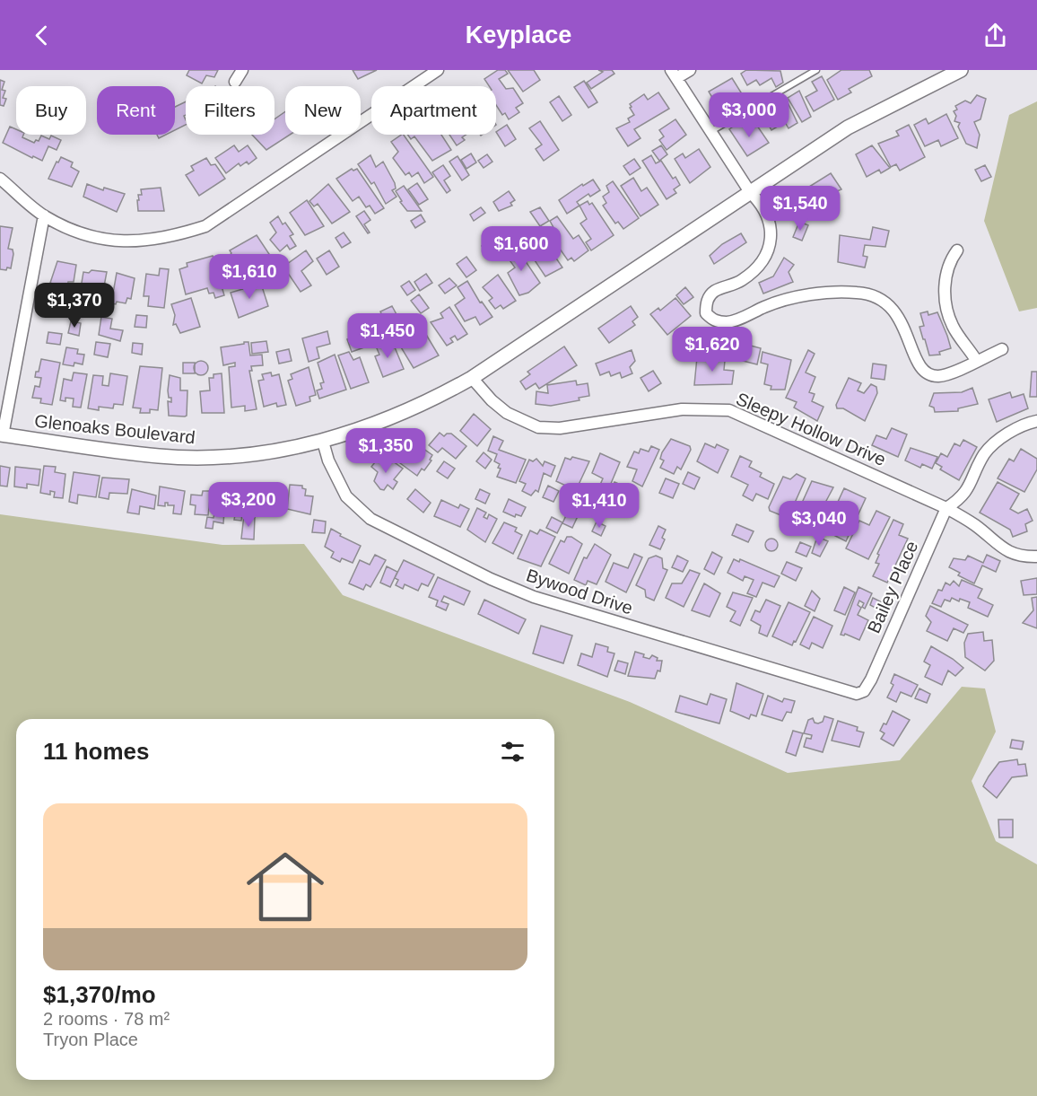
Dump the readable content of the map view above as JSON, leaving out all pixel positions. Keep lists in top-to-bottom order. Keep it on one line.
{"streets":{"street":["Glenoaks Boulevard","Sleepy Hollow Drive","Bailey Place","Bywood Drive"]},"crossings":[["Glenoaks Boulevard","Sleepy Hollow Drive"],["Glenoaks Boulevard","Bywood Drive"],["Sleepy Hollow Drive","Bailey Place"],["Bailey Place","Bywood Drive"]],"page":{"header":"Keyplace","chip":["Buy","Rent","Filters","New","Apartment"],"price":["$3,000","$1,540","$1,600","$1,610","$1,370","$1,450","$1,620","$1,350","$3,200","$1,410","$3,040"],"heading":"11 homes","list":[{"name":"$1,370/mo","note":"2 rooms · 78 m² · Tryon Place"}]}}
